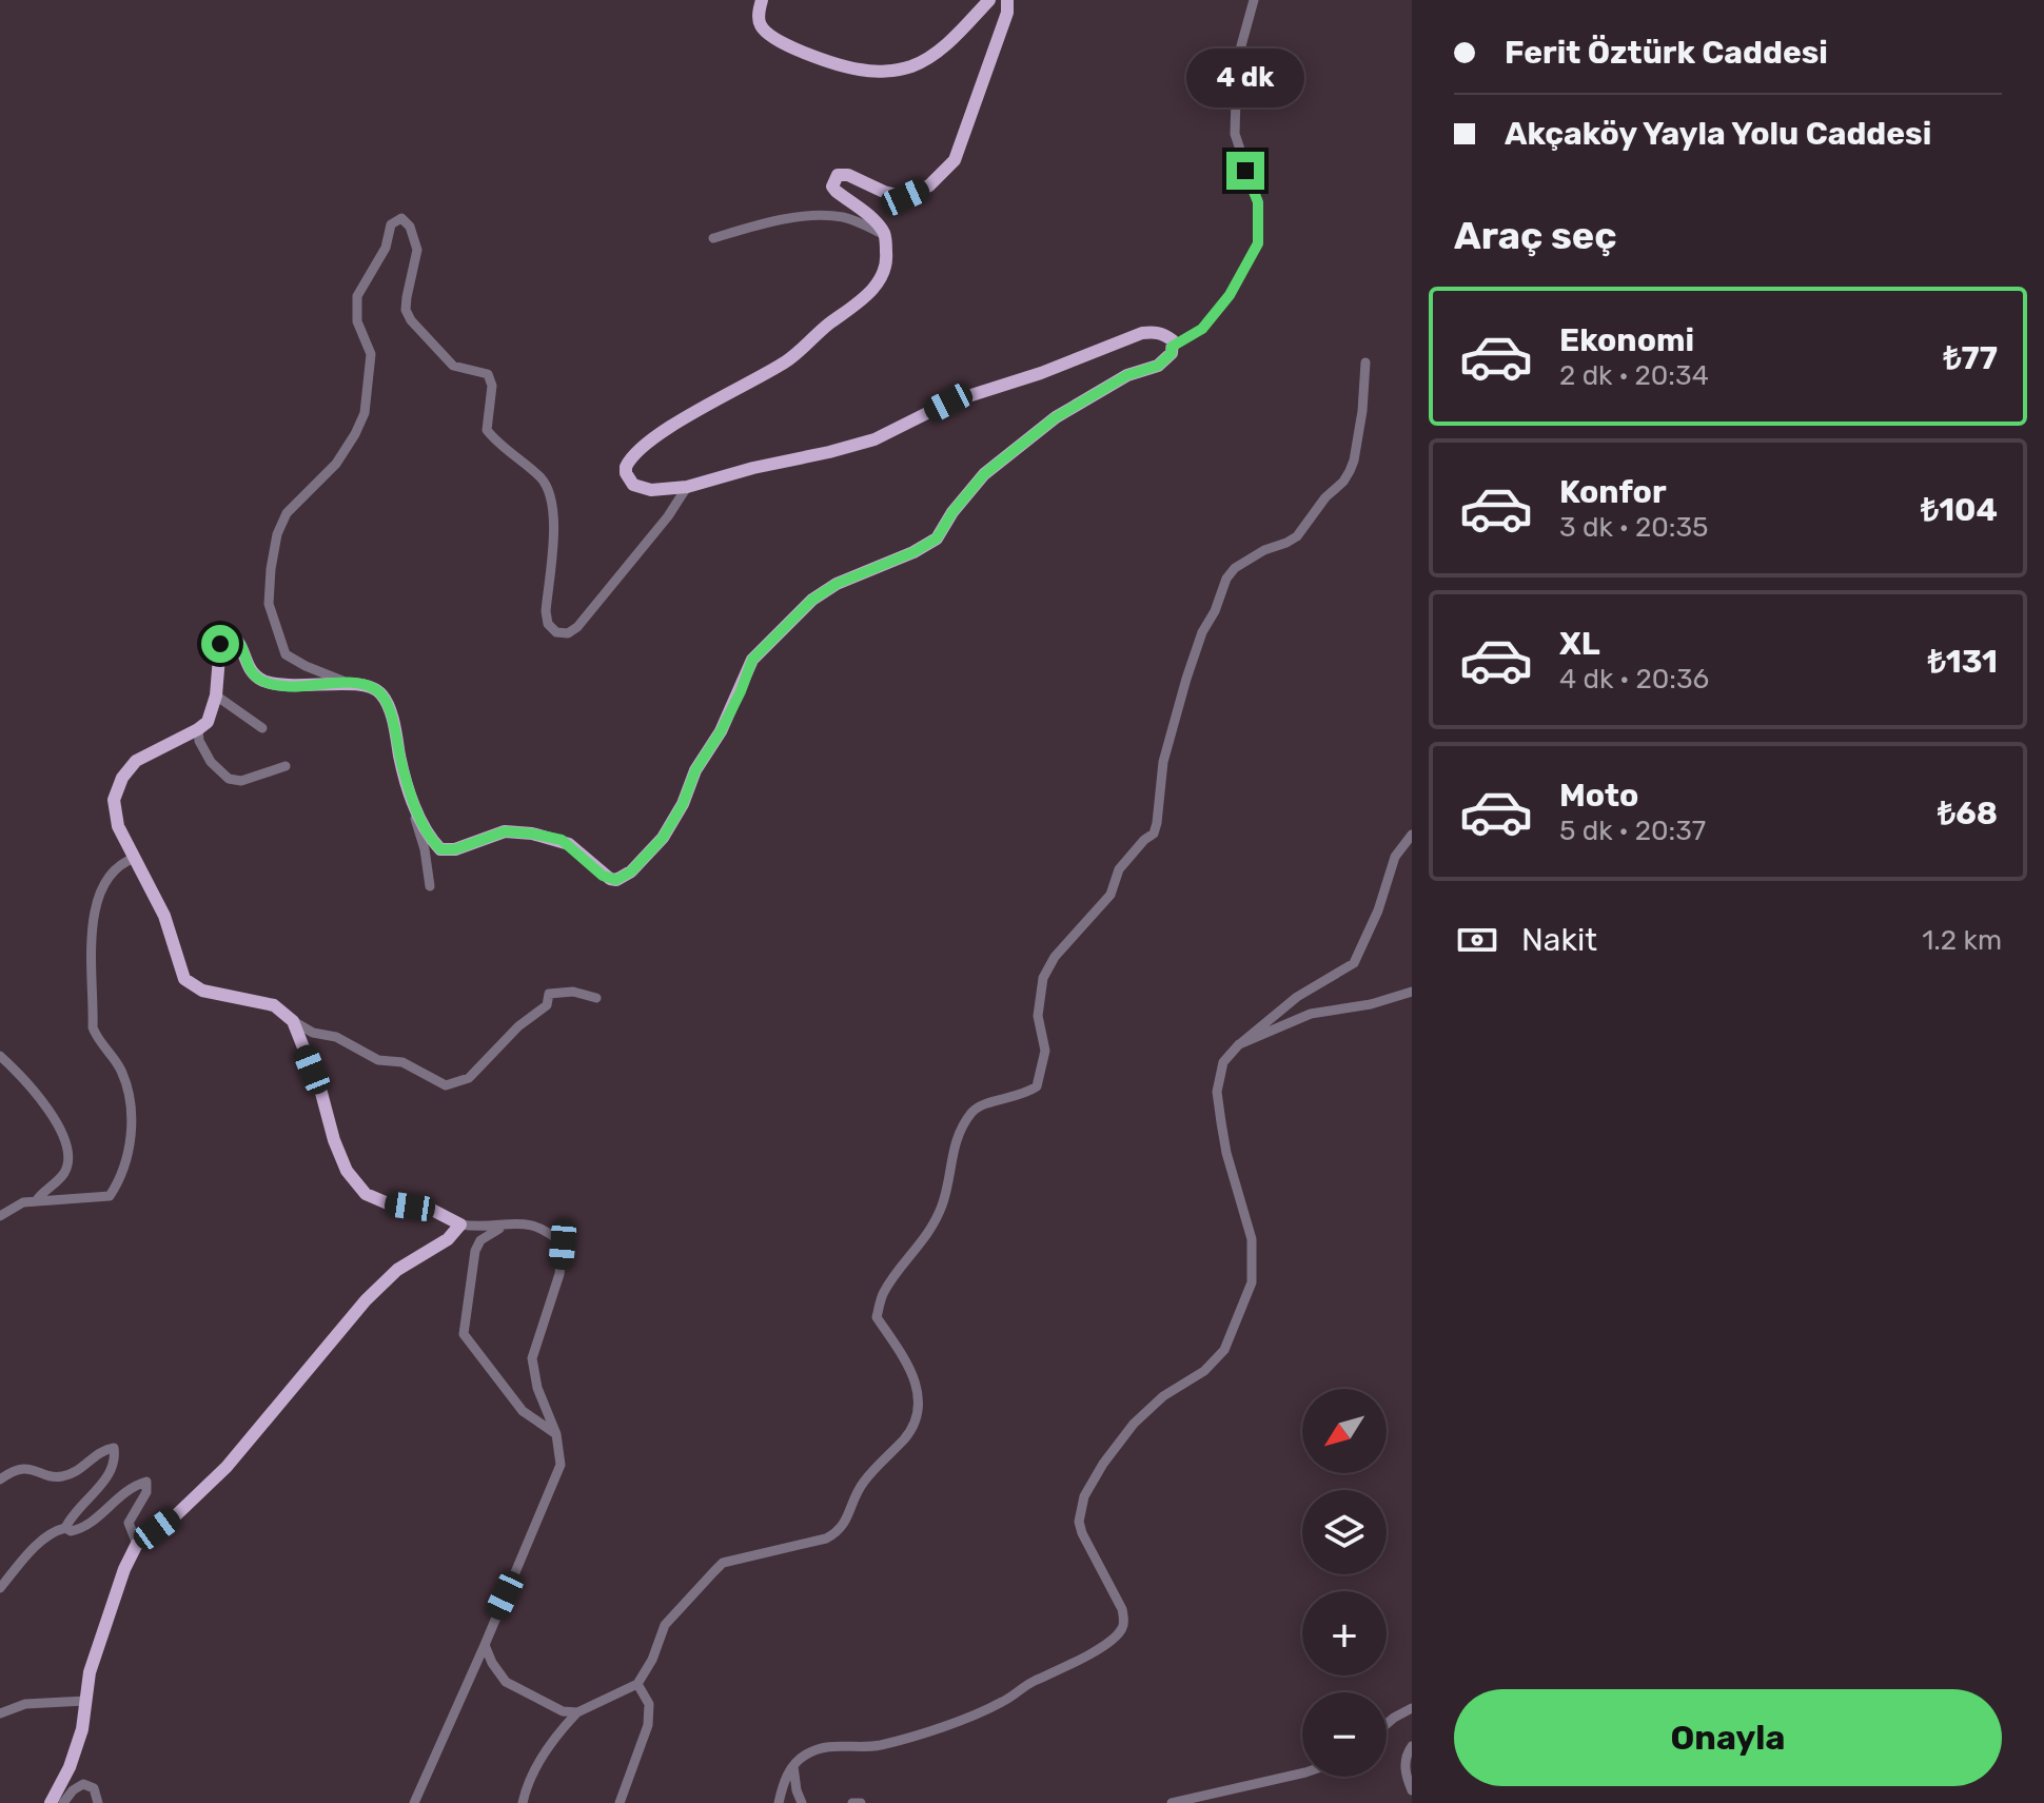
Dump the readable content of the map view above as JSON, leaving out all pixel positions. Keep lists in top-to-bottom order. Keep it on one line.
{"north":"bottom left","page":{"banner":["Ferit Öztürk Caddesi","Akçaköy Yayla Yolu Caddesi"],"bubble":"4 dk","heading":"Araç seç","list":[{"name":"Ekonomi","note":"2 dk · 20:34","value":"₺77"},{"name":"Konfor","note":"3 dk · 20:35","value":"₺104"},{"name":"XL","note":"4 dk · 20:36","value":"₺131"},{"name":"Moto","note":"5 dk · 20:37","value":"₺68"}],"pay":["Nakit","1.2 km"],"map_buttons":["+","−"],"buttons":"Onayla"}}
